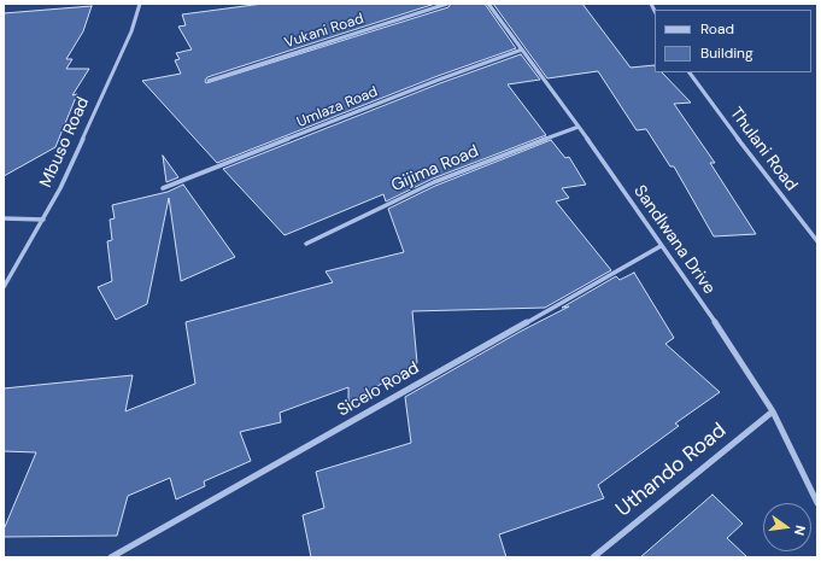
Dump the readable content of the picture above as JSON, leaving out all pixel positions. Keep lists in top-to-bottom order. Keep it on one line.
{"streets":{"street":["Vukani Road","Umlaza Road","Mbuso Road","Thulani Road","Gijima Road","Sandlwana Drive","Sicelo Road","Uthando Road"]},"crossings":[["Umlaza Road","Sandlwana Drive"],["Gijima Road","Sandlwana Drive"],["Sandlwana Drive","Sicelo Road"],["Sandlwana Drive","Uthando Road"]],"legend":["Road","Building"],"north":"right"}
